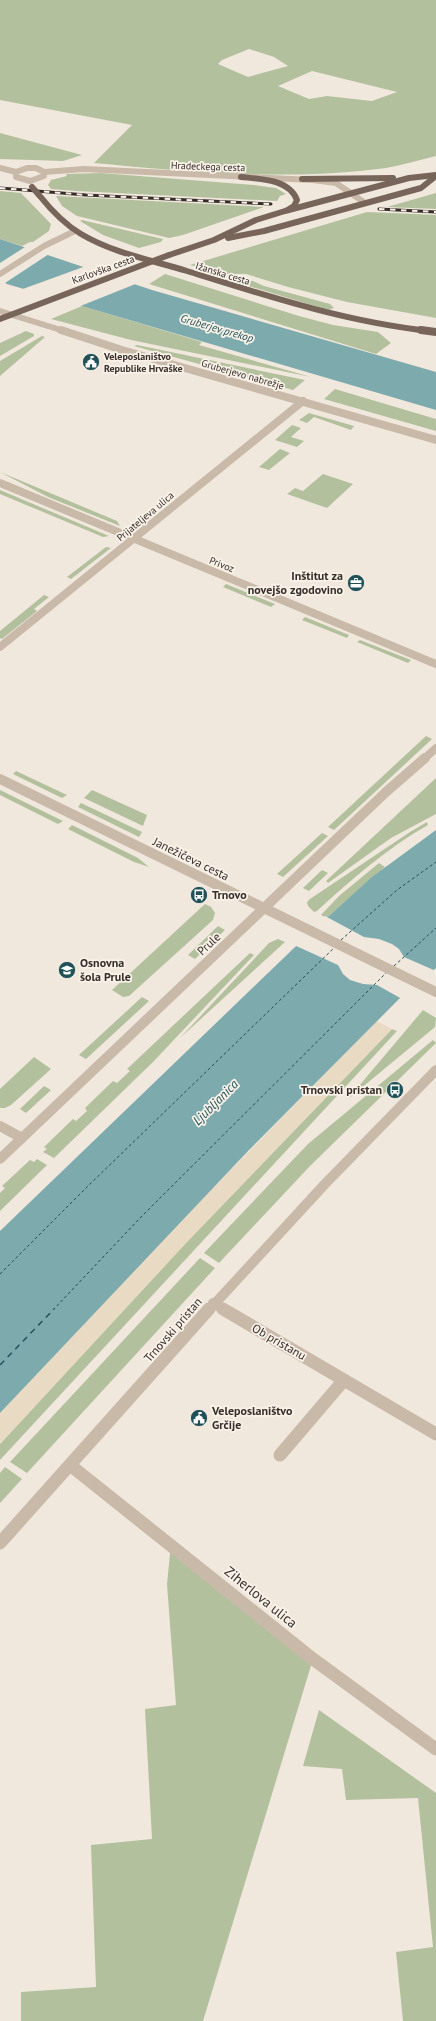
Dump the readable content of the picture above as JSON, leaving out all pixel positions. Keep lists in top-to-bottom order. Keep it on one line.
{"streets":{"main road":["Karlovška cesta","Ižanska cesta"],"street":["Hradeckega cesta","Gruberjevo nabrežje","Prijateljeva ulica","Privoz","Janežičeva cesta","Prule","Trnovski pristan","Ob pristanu","Ziherlova ulica"]},"crossings":[["Hradeckega cesta","Karlovška cesta"],["Gruberjevo nabrežje","Prijateljeva ulica"],["Prijateljeva ulica","Privoz"],["Janežičeva cesta","Prule"],["Trnovski pristan","Ob pristanu"],["Trnovski pristan","Ziherlova ulica"]],"water":["Gruberjev prekop","Ljubljanica"],"places":{"public building":["Veleposlaništvo Republike Hrvaške","Veleposlaništvo Grčije"],"office":["Inštitut za novejšo zgodovino"],"bus stop":["Trnovo","Trnovski pristan"],"school or university":["Osnovna šola Prule"]}}
